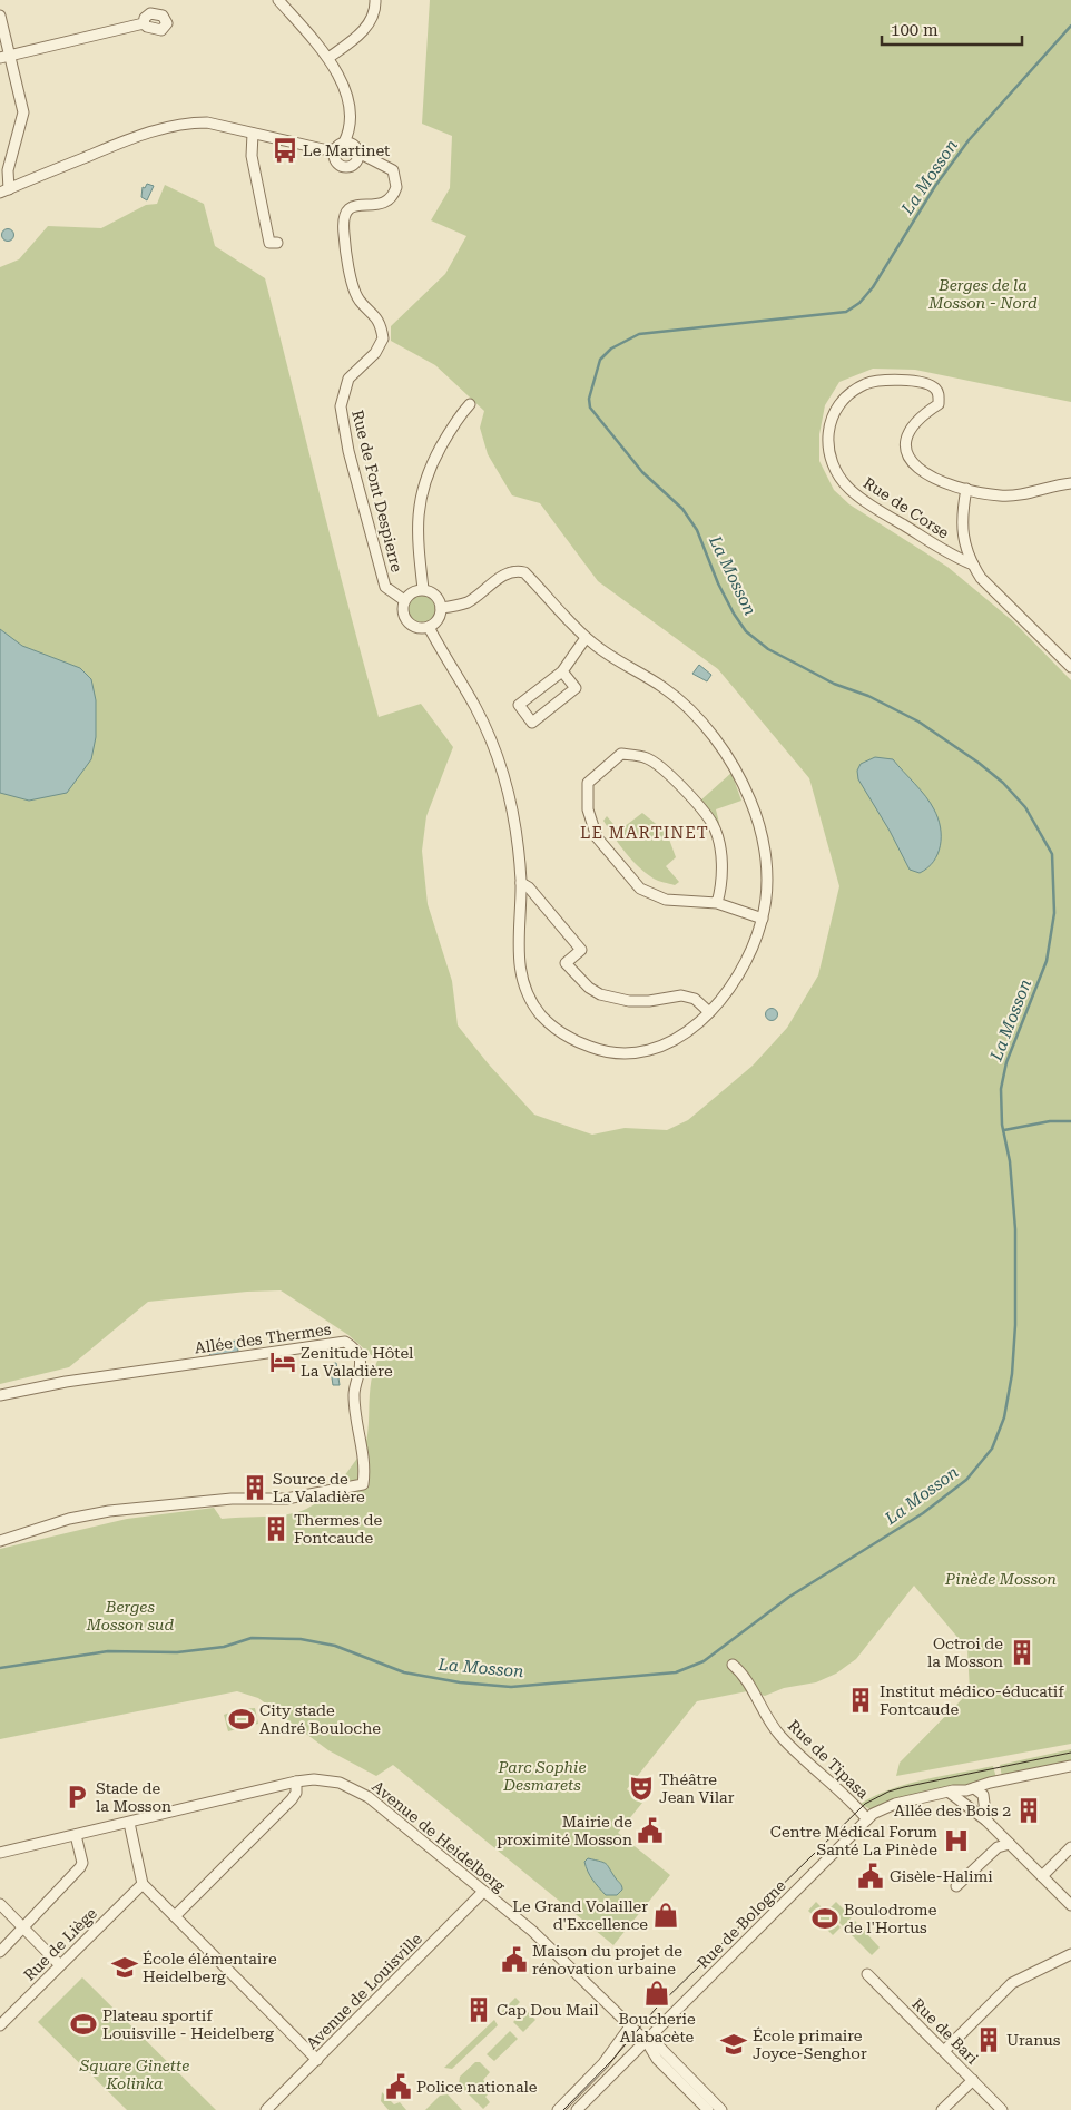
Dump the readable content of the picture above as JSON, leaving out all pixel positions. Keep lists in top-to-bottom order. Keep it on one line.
{"streets":{"street":["Rue de Font Despierre","Rue de Corse","Allée des Thermes","Rue de Tipasa","Avenue de Heidelberg","Rue de Bologne","Rue de Liège","Avenue de Louisville","Rue de Bari"]},"crossings":[["Rue de Tipasa","Rue de Bologne"],["Avenue de Heidelberg","Rue de Bologne"],["Avenue de Heidelberg","Avenue de Louisville"]],"districts":["LE MARTINET"],"water":["La Mosson"],"parks":["Berges de la Mosson - Nord","Pinède Mosson","Berges Mosson sud","Parc Sophie Desmarets","Square Ginette Kolinka"],"places":{"bus stop":["Le Martinet"],"hotel":["Zenitude Hôtel La Valadière"],"building":["Source de La Valadière","Thermes de Fontcaude","Octroi de la Mosson","Institut médico-éducatif Fontcaude","Allée des Bois 2","Cap Dou Mail","Uranus"],"sports":["City stade André Bouloche","Boulodrome de l'Hortus","Plateau sportif Louisville - Heidelberg"],"theatre":["Théâtre Jean Vilar"],"parking":["Stade de la Mosson"],"public building":["Mairie de proximité Mosson","Gisèle-Halimi","Maison du projet de rénovation urbaine","Police nationale"],"hospital":["Centre Médical Forum Santé La Pinède"],"shop":["Le Grand Volailler d'Excellence","Boucherie Alabacète"],"school or university":["École élémentaire Heidelberg","École primaire Joyce-Senghor"]},"scale_bar":"100 m"}
